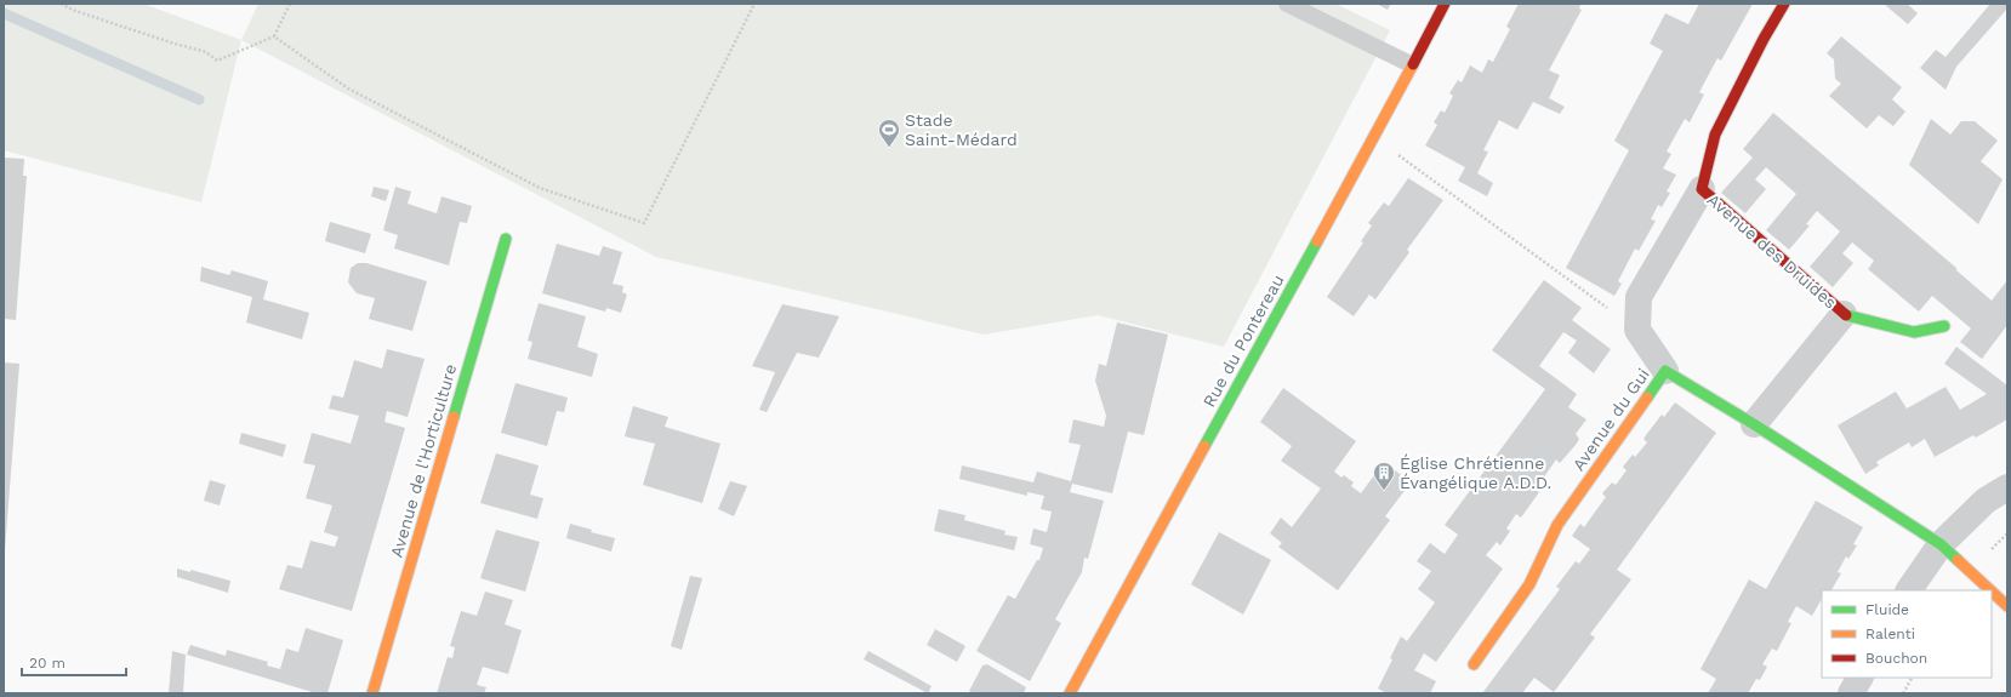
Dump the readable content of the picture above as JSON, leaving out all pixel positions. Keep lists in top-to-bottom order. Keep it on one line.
{"streets":{"street":["Avenue des Druides","Rue du Pontereau","Avenue du Gui","Avenue de l'Horticulture"]},"crossings":[["Avenue des Druides","Avenue du Gui"]],"places":{"sports":["Stade Saint-Médard"],"building":["Église Chrétienne Évangélique A.D.D."]},"legend":["Fluide","Ralenti","Bouchon"],"scale_bar":"20 m"}
